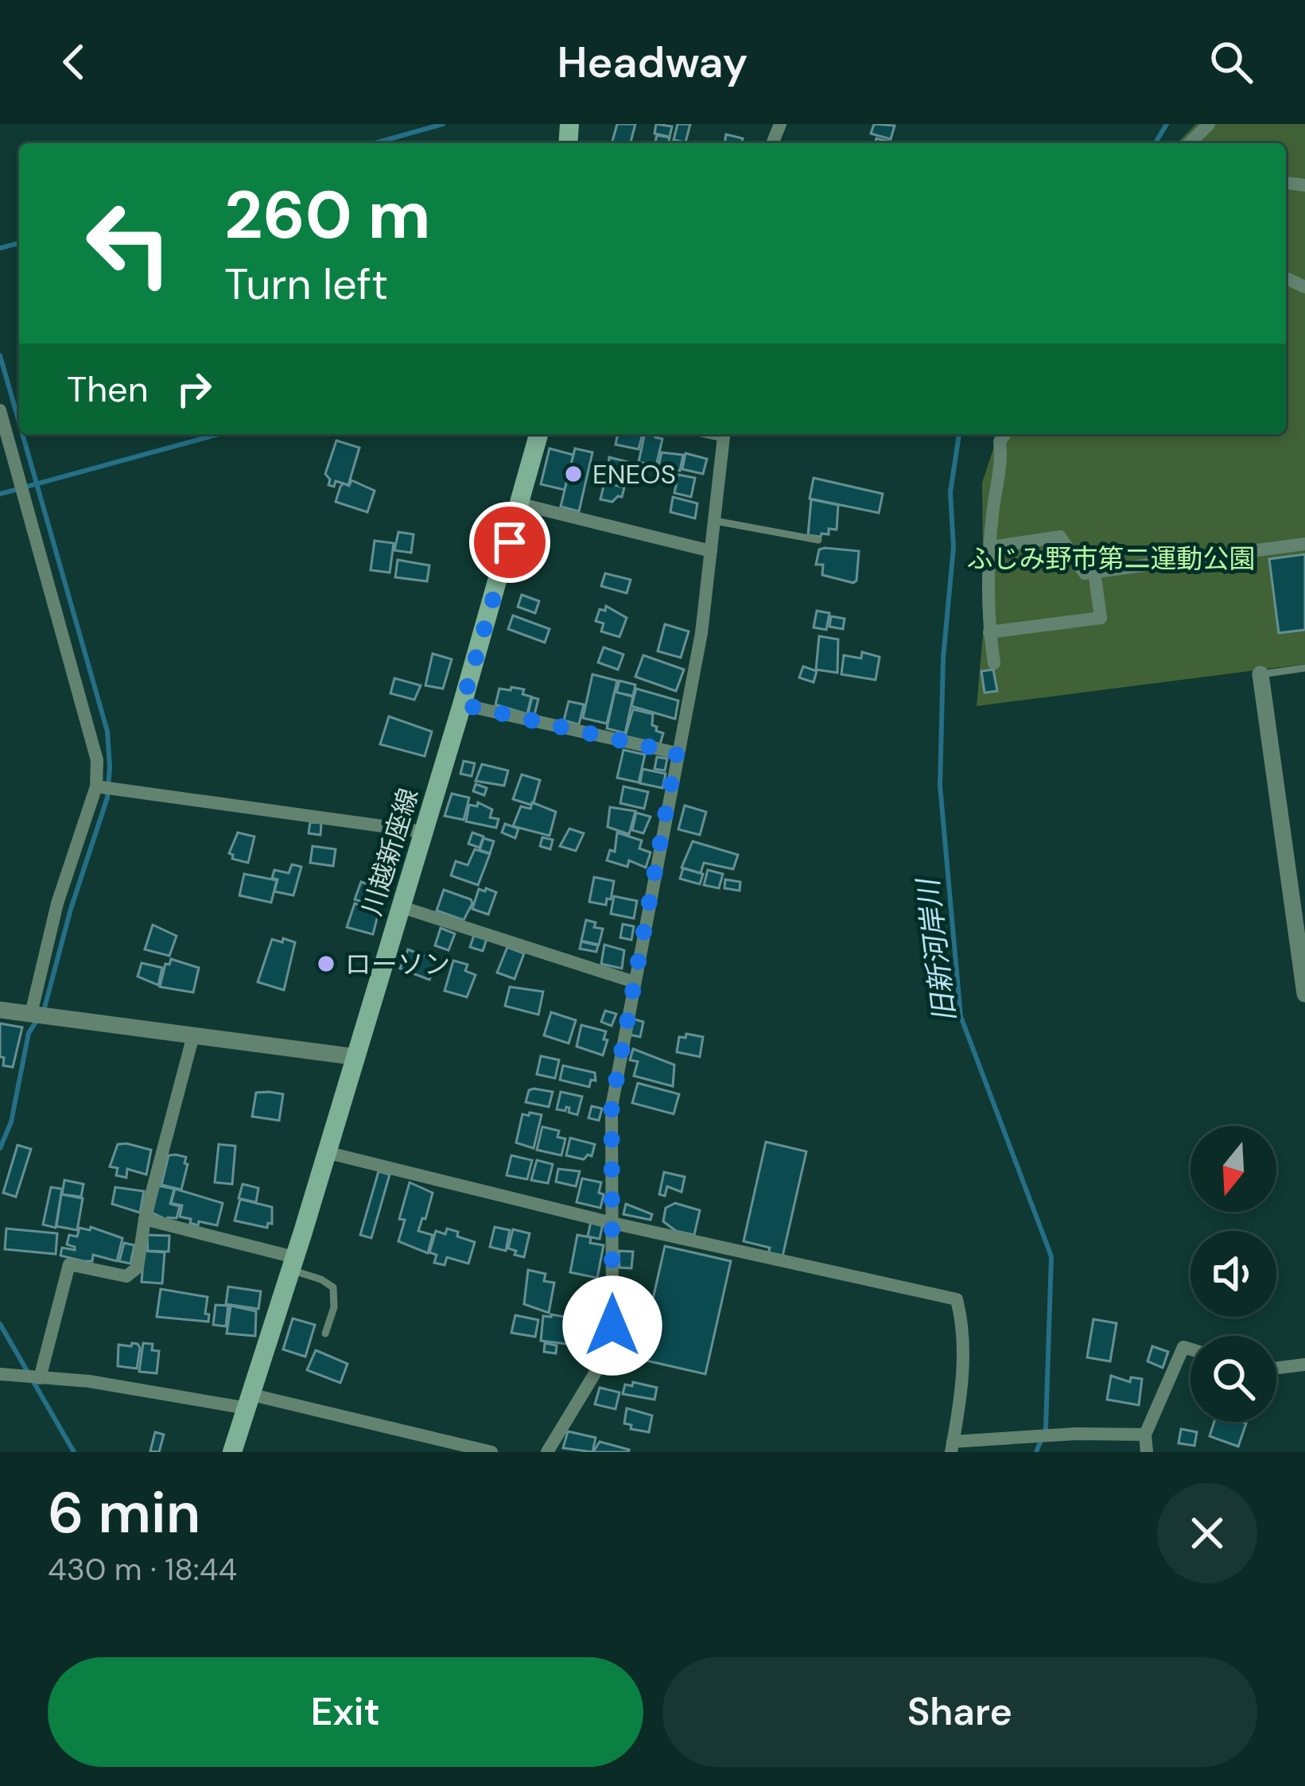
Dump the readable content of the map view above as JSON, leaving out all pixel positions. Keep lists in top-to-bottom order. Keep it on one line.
{"streets":{"main road":["川越新座線"]},"water":["旧新河岸川"],"parks":["ふじみ野市第二運動公園"],"places":["ENEOS","ローソン"],"north":"bottom","page":{"header":"Headway","turn":["260 m","Turn left"],"then":"Then","heading":["6 min","430 m · 18:44"],"buttons":["Exit","Share"]}}
